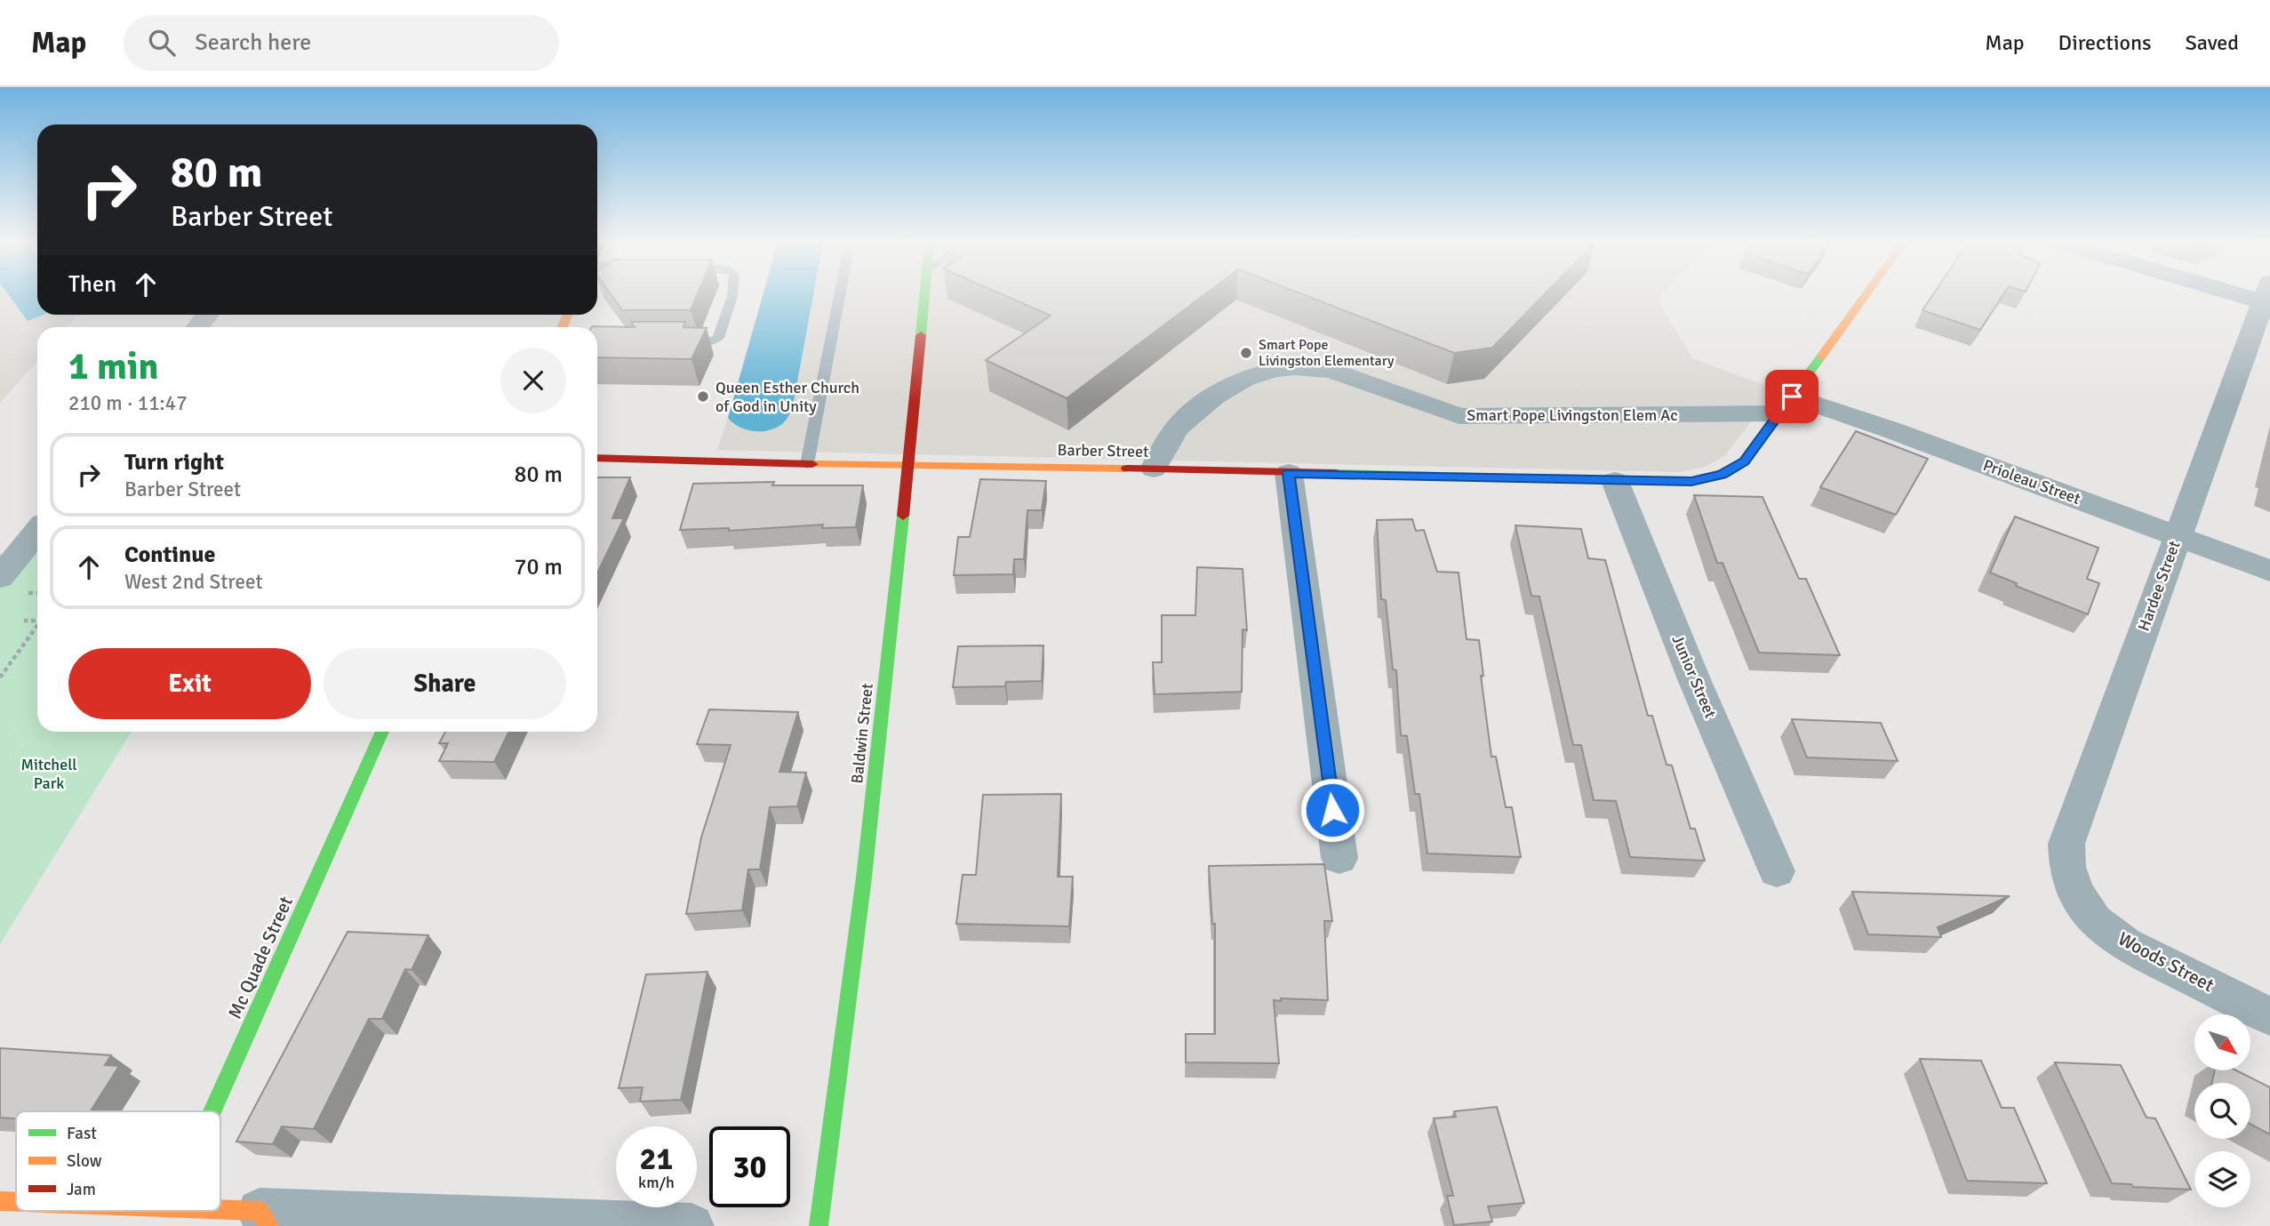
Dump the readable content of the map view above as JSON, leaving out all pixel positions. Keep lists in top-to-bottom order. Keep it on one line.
{"streets":{"street":["Smart Pope Livingston Elem Ac","Barber Street","Prioleau Street","Hardee Street","Junior Street","Baldwin Street","Mc Quade Street","Woods Street"]},"crossings":[["Smart Pope Livingston Elem Ac","Barber Street"],["Smart Pope Livingston Elem Ac","Prioleau Street"],["Barber Street","Prioleau Street"],["Barber Street","Junior Street"],["Barber Street","Baldwin Street"],["Prioleau Street","Hardee Street"],["Hardee Street","Woods Street"]],"parks":["Mitchell Park"],"places":["Smart Pope Livingston Elementary","Queen Esther Church of God in Unity"],"legend":["Fast","Slow","Jam"],"north":"bottom right","page":{"header":"Map","search":"Search here","nav":["Map","Directions","Saved"],"turn":["80 m","Barber Street"],"then":"Then","heading":["1 min","210 m · 11:47"],"list":[{"name":"Turn right","note":"Barber Street","value":"80 m"},{"name":"Continue","note":"West 2nd Street","value":"70 m"}],"buttons":["Exit","Share"],"speed":"21 km/h","limit":"30"}}
